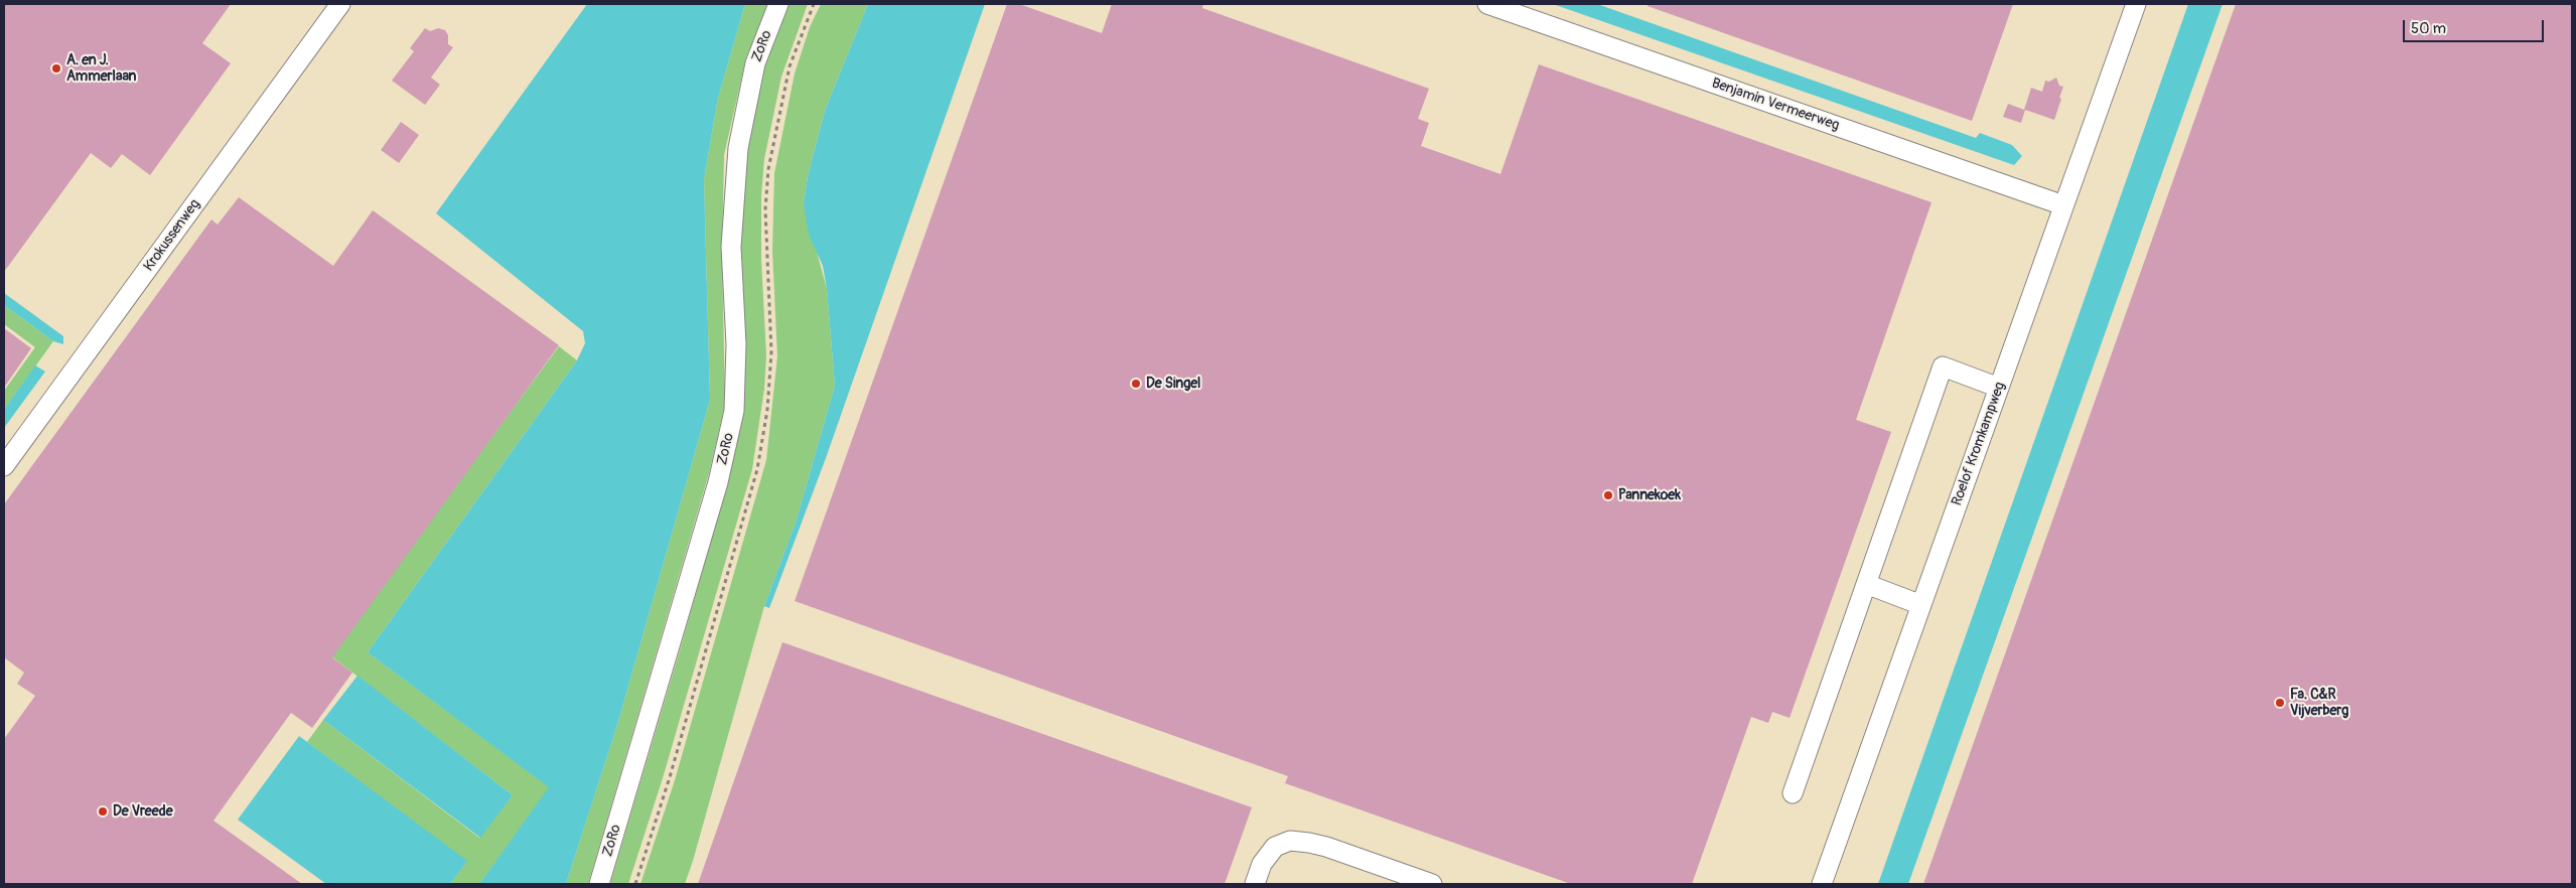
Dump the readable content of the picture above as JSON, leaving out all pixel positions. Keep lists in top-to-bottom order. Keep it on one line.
{"streets":{"street":["ZoRo","Benjamin Vermeerweg","Krokussenweg","Roelof Kromkampweg"]},"crossings":[["Benjamin Vermeerweg","Roelof Kromkampweg"]],"places":["A. en J. Ammerlaan","De Singel","Pannekoek","Fa. C&R Vijverberg","De Vreede"],"scale_bar":"50 m"}
